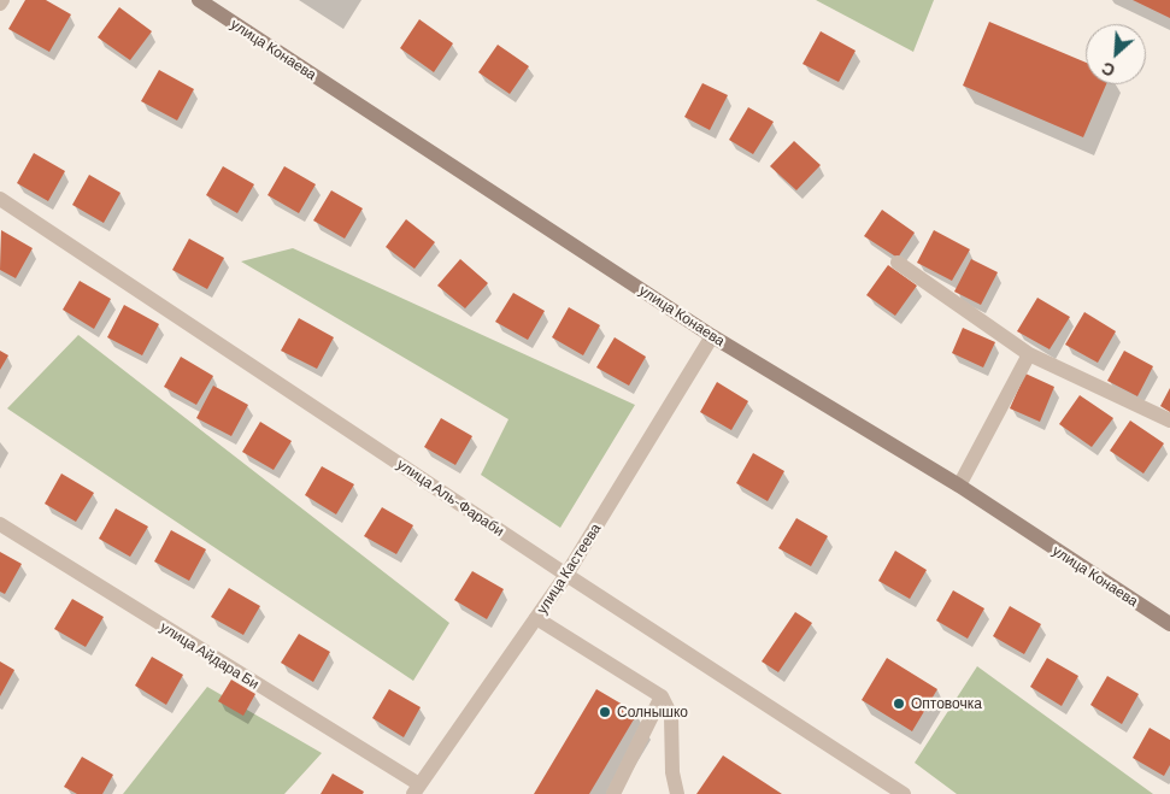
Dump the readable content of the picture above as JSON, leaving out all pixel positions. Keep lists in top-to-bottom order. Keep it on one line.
{"streets":{"main road":["улица Конаева"],"street":["улица Аль-Фараби","улица Кастеева","улица Айдара Би"]},"crossings":[["улица Конаева","улица Кастеева"],["улица Аль-Фараби","улица Кастеева"],["улица Кастеева","улица Айдара Би"]],"places":["Оптовочка","Солнышко"],"north":"bottom left"}
